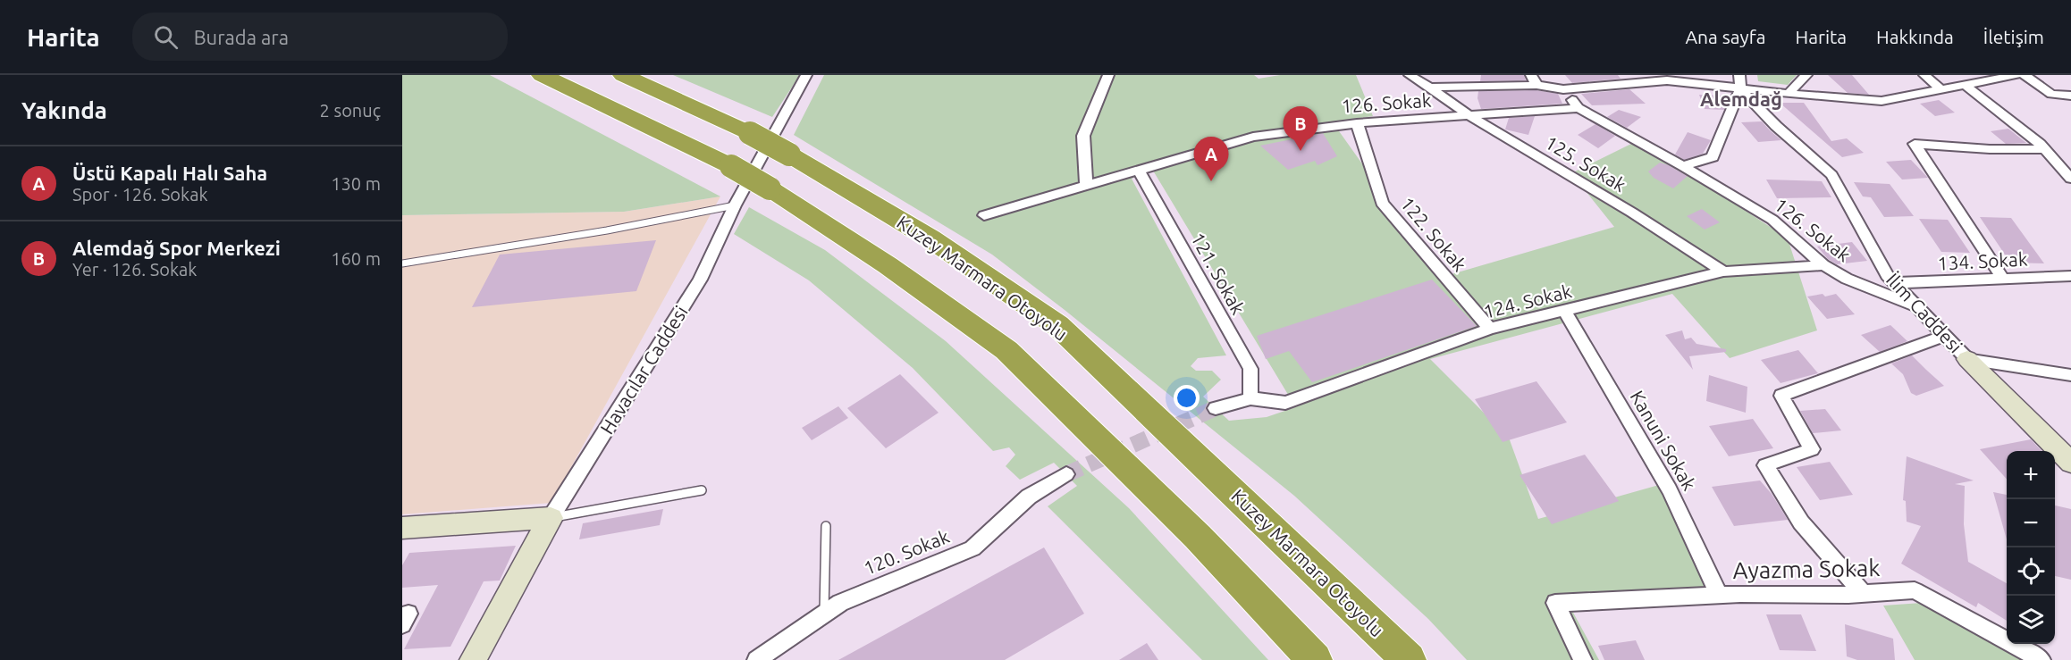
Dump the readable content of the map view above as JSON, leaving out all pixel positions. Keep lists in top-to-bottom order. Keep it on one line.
{"streets":{"highway":["Kuzey Marmara Otoyolu"],"street":["126. Sokak","125. Sokak","122. Sokak","134. Sokak","121. Sokak","124. Sokak","İlim Caddesi","Havacılar Caddesi","Kanuni Sokak","120. Sokak","Ayazma Sokak"]},"crossings":[["126. Sokak","125. Sokak"],["126. Sokak","122. Sokak"],["126. Sokak","121. Sokak"],["126. Sokak","124. Sokak"],["126. Sokak","İlim Caddesi"],["125. Sokak","124. Sokak"],["122. Sokak","124. Sokak"],["134. Sokak","İlim Caddesi"],["121. Sokak","124. Sokak"],["124. Sokak","Kanuni Sokak"],["Kanuni Sokak","Ayazma Sokak"]],"districts":["Alemdağ"],"page":{"header":"Harita","search":"Burada ara","nav":["Ana sayfa","Harita","Hakkında","İletişim"],"heading":["Yakında","2 sonuç"],"pins":["B","A"],"list":[{"mark":"A","name":"Üstü Kapalı Halı Saha","note":"Spor · 126. Sokak","value":"130 m"},{"mark":"B","name":"Alemdağ Spor Merkezi","note":"Yer · 126. Sokak","value":"160 m"}],"map_buttons":["+","−"]}}
